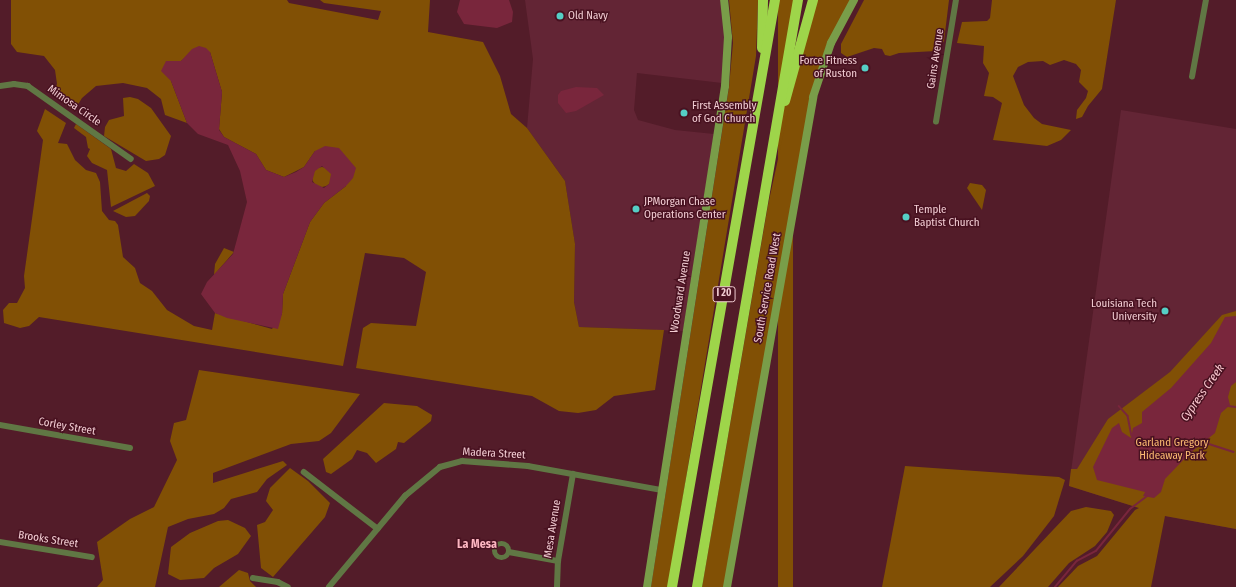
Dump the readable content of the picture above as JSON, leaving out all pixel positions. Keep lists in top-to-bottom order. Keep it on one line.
{"streets":{"highway":["I 20"],"main road":["South Service Road West","Woodward Avenue"],"street":["Gains Avenue","Mimosa Circle","Corley Street","Madera Street","Mesa Avenue","Brooks Street"]},"crossings":[["Woodward Avenue","Madera Street"],["Madera Street","Mesa Avenue"]],"districts":["La Mesa"],"water":["Cypress Creek"],"parks":["Garland Gregory Hideaway Park"],"places":["Old Navy","Force Fitness of Ruston","First Assembly of God Church","JPMorgan Chase Operations Center","Temple Baptist Church","Louisiana Tech University"]}
